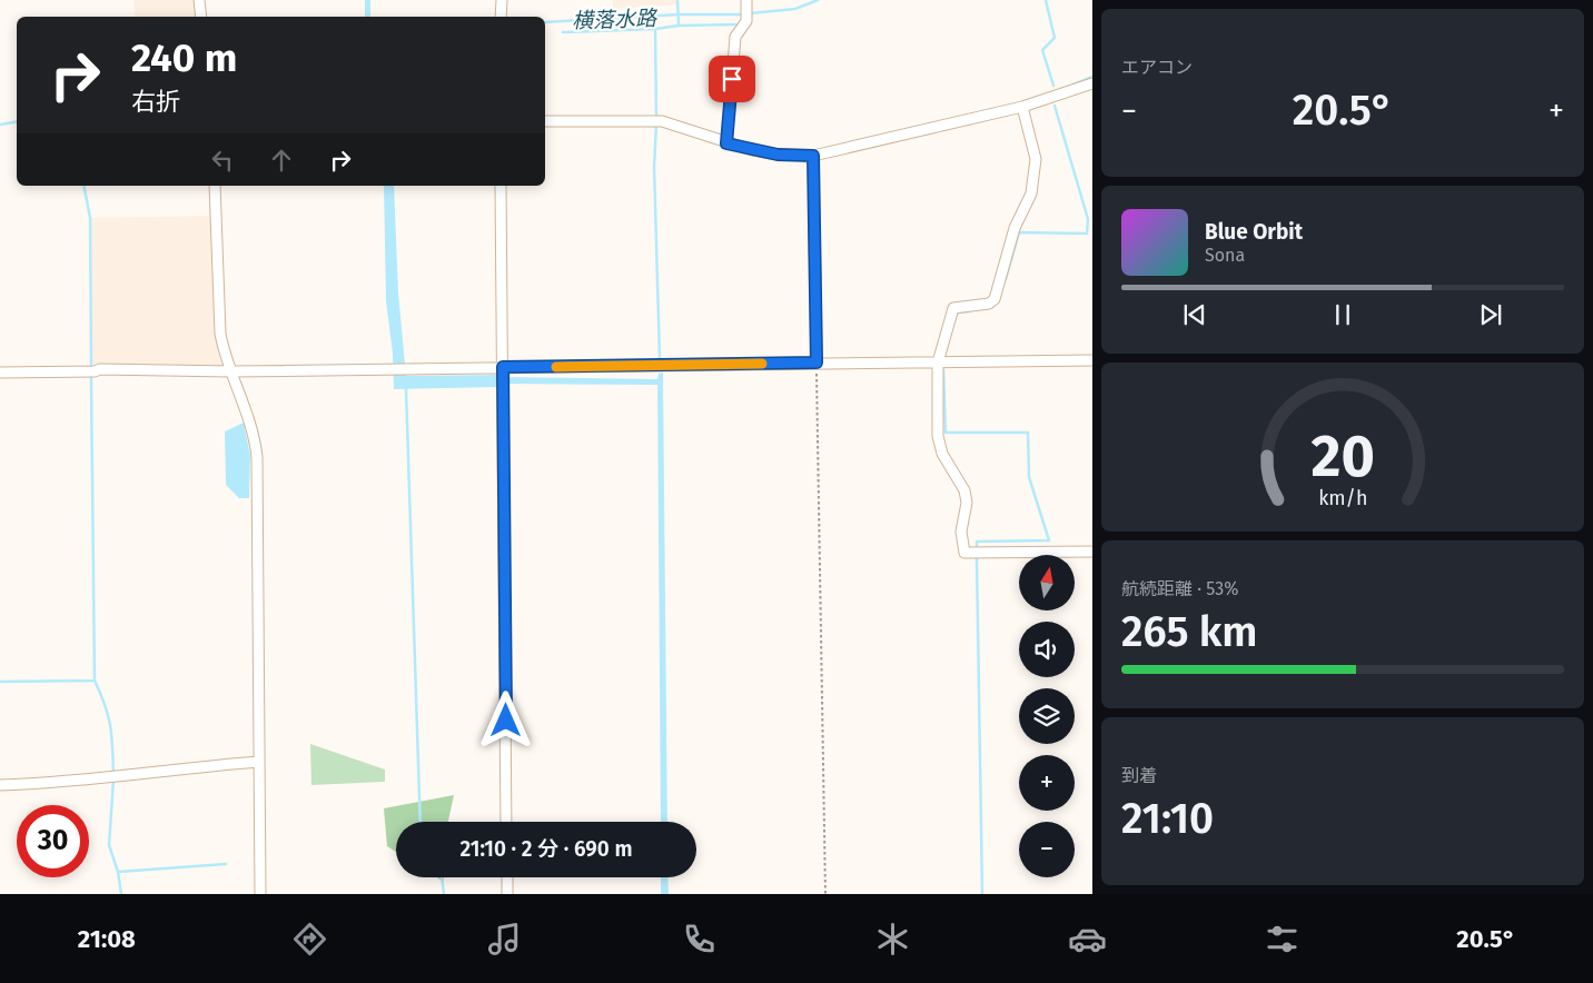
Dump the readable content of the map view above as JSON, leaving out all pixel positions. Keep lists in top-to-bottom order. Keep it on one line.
{"water":["横落水路"],"north":"top","page":{"tile":["エアコン",["航続距離 · 53%","265 km"],["到着","21:10"]],"turn":["240 m","右折"],"heat":["−","20.5°","+"],"song":["Blue Orbit","Sona"],"map_buttons":["+","−"],"limit":"30","trip":"21:10 · 2 分 · 690 m","tabs":["21:08","20.5°"],"gauge":["20","km/h"]}}
